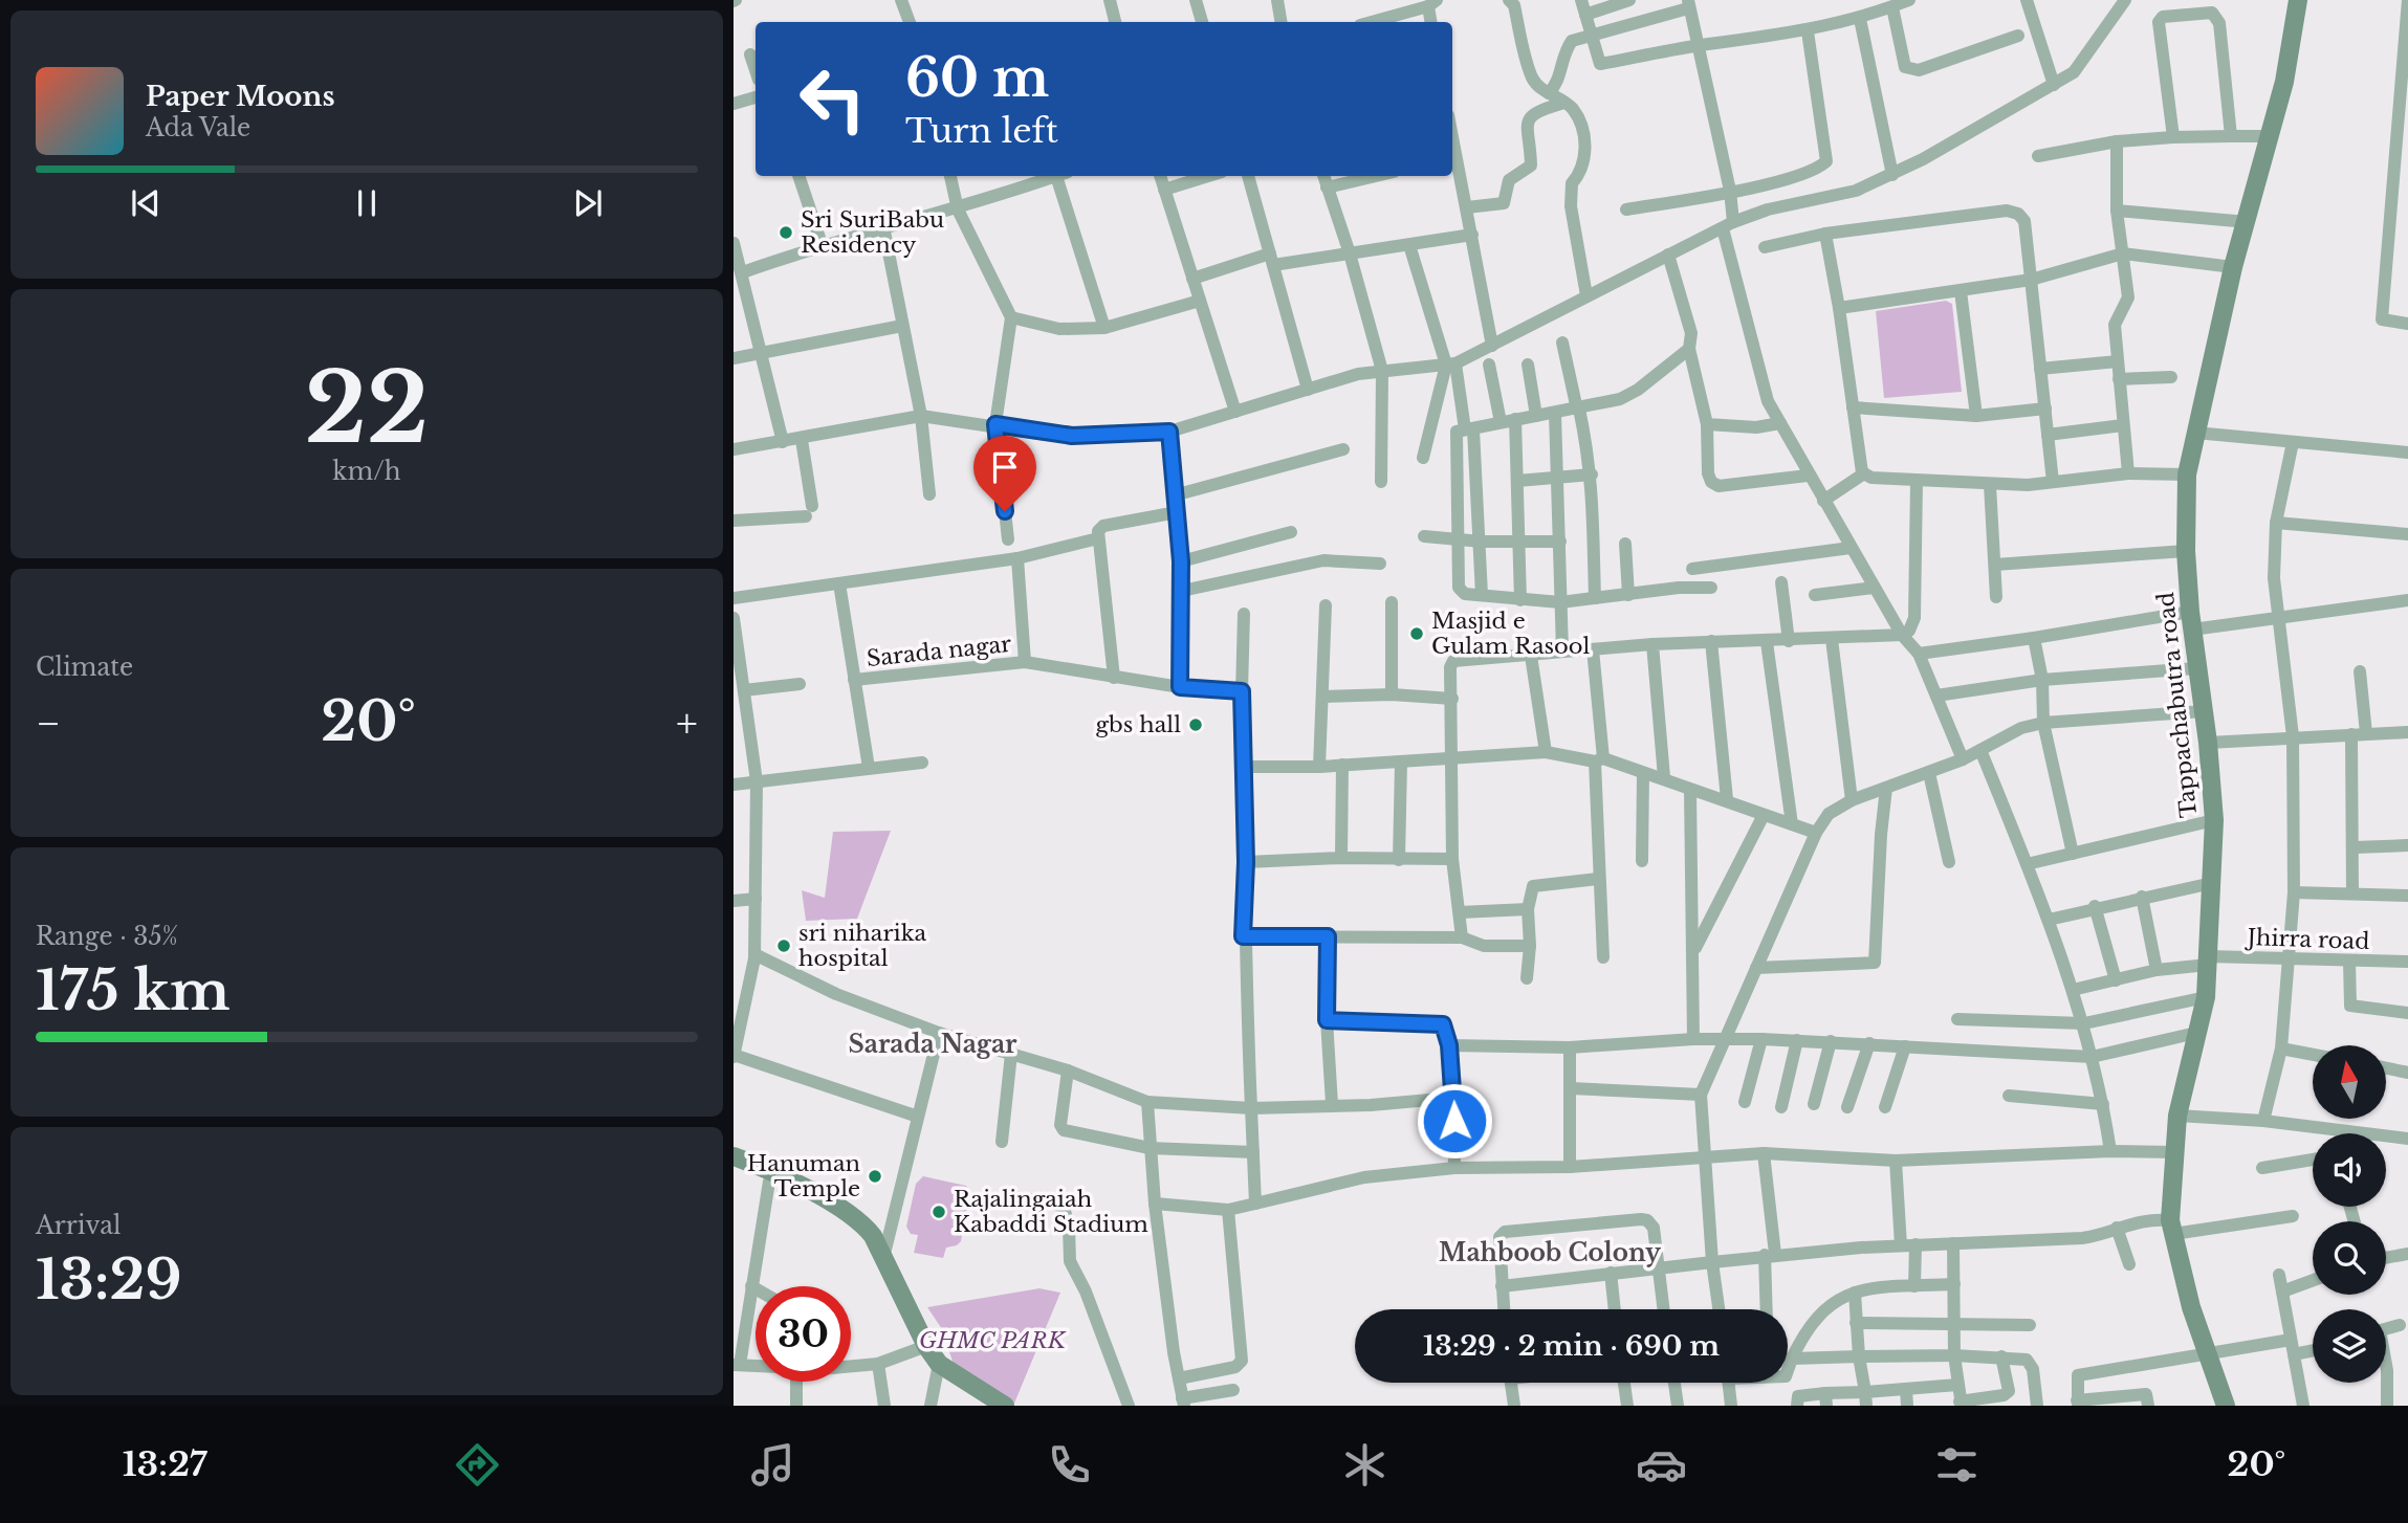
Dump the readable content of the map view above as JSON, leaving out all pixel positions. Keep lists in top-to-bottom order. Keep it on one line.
{"streets":{"main road":["Tappachabutra road"],"street":["Sarada nagar","Jhirra road"]},"crossings":[["Tappachabutra road","Jhirra road"]],"districts":["Sarada Nagar","Mahboob Colony"],"parks":["GHMC PARK"],"places":["Sri SuriBabu Residency","Masjid e Gulam Rasool","gbs hall","sri niharika hospital","Hanuman Temple","Rajalingaiah Kabaddi Stadium"],"north":"top","page":{"turn":["60 m","Turn left"],"song":["Paper Moons","Ada Vale"],"tile":[["22","km/h"],"Climate",["Range · 35%","175 km"],["Arrival","13:29"]],"heat":["−","20°","+"],"limit":"30","trip":"13:29 · 2 min · 690 m","tabs":["13:27","20°"]}}
